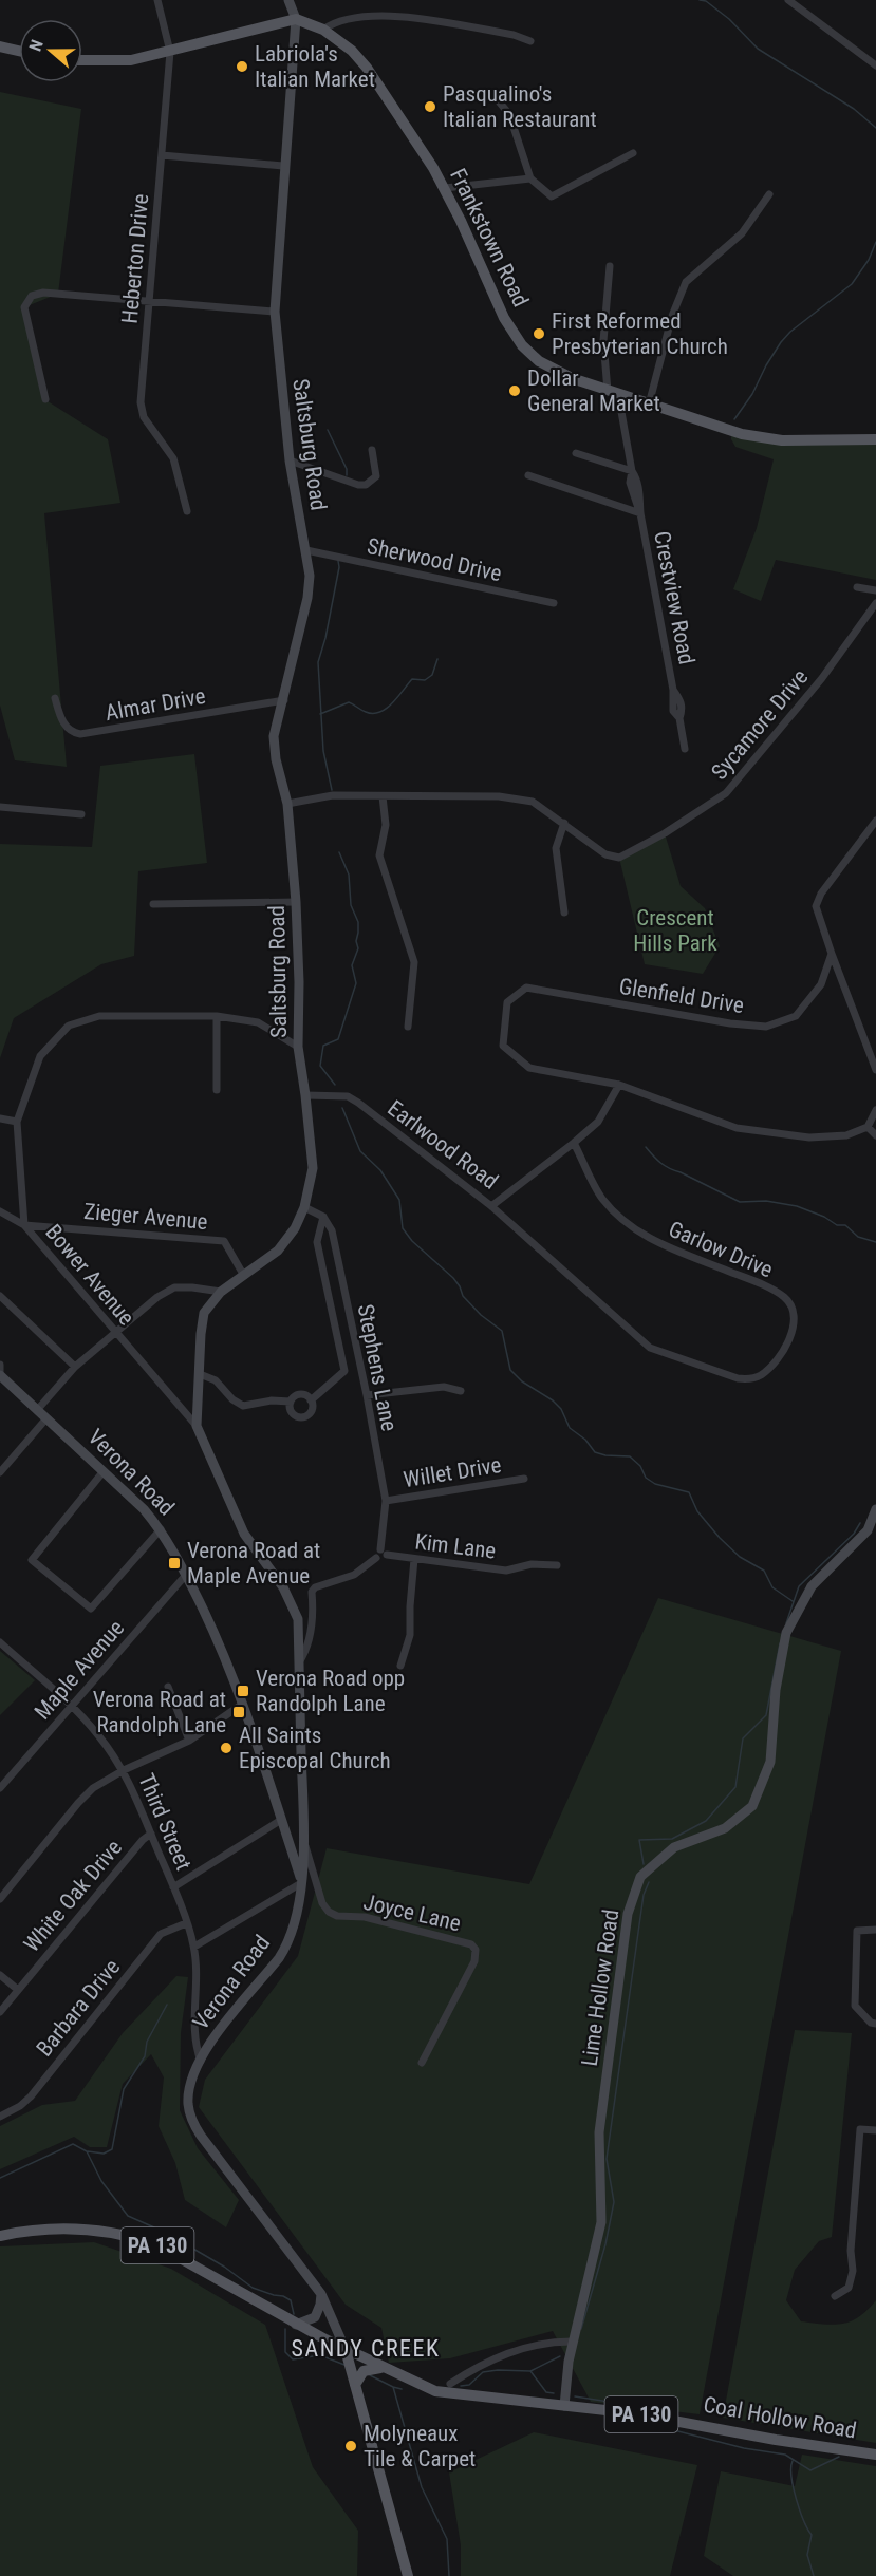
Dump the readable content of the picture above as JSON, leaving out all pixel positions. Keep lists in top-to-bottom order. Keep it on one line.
{"streets":{"main road":["Frankstown Road","Saltsburg Road","Verona Road","Lime Hollow Road","PA 130","Coal Hollow Road"],"street":["Heberton Drive","Sherwood Drive","Crestview Road","Almar Drive","Sycamore Drive","Glenfield Drive","Earlwood Road","Zieger Avenue","Garlow Drive","Bower Avenue","Stephens Lane","Willet Drive","Kim Lane","Maple Avenue","Third Street","White Oak Drive","Joyce Lane","Barbara Drive"]},"crossings":[["Frankstown Road","Saltsburg Road"],["Frankstown Road","Crestview Road"],["Saltsburg Road","Sherwood Drive"],["Saltsburg Road","Almar Drive"],["Saltsburg Road","Sycamore Drive"],["Saltsburg Road","Earlwood Road"],["Saltsburg Road","Zieger Avenue"],["Saltsburg Road","Bower Avenue"],["Saltsburg Road","Verona Road"],["Saltsburg Road","Joyce Lane"],["Glenfield Drive","Earlwood Road"],["Earlwood Road","Garlow Drive"],["Zieger Avenue","Bower Avenue"],["Stephens Lane","Willet Drive"],["Stephens Lane","Kim Lane"],["Verona Road","Maple Avenue"],["Verona Road","Third Street"],["Verona Road","PA 130"],["Verona Road","Coal Hollow Road"],["Maple Avenue","Third Street"],["Third Street","White Oak Drive"],["Third Street","Barbara Drive"],["Lime Hollow Road","Coal Hollow Road"],["PA 130","Coal Hollow Road"]],"districts":["SANDY CREEK"],"parks":["Crescent Hills Park"],"places":{"other":["Labriola's Italian Market","Pasqualino's Italian Restaurant","First Reformed Presbyterian Church","Dollar General Market","All Saints Episcopal Church","Molyneaux Tile & Carpet"],"transit":["Verona Road at Maple Avenue","Verona Road opp Randolph Lane","Verona Road at Randolph Lane"]},"north":"left"}
